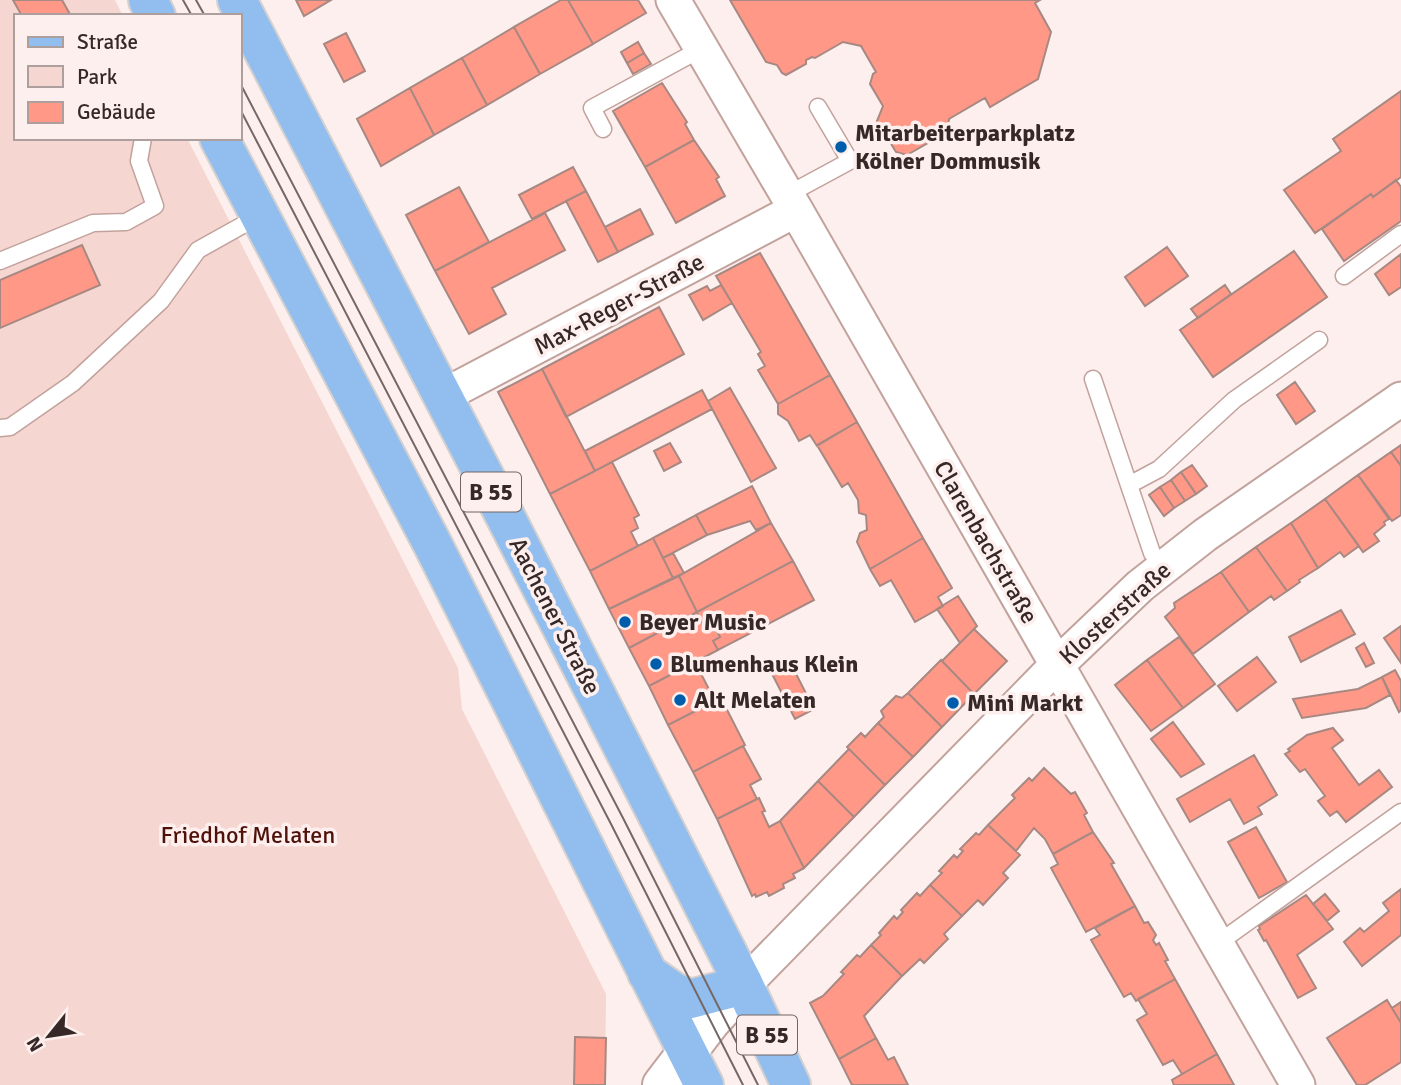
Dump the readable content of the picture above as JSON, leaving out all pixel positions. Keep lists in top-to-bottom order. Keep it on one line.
{"streets":{"main road":["B 55","Aachener Straße"],"street":["Max-Reger-Straße","Clarenbachstraße","Klosterstraße"]},"crossings":[["Max-Reger-Straße","Clarenbachstraße"],["Max-Reger-Straße","Aachener Straße"],["Clarenbachstraße","Klosterstraße"],["Klosterstraße","Aachener Straße"]],"parks":["Friedhof Melaten"],"places":["Mitarbeiterparkplatz Kölner Dommusik","Beyer Music","Blumenhaus Klein","Alt Melaten","Mini Markt"],"legend":["Straße","Park","Gebäude"],"north":"bottom left"}
